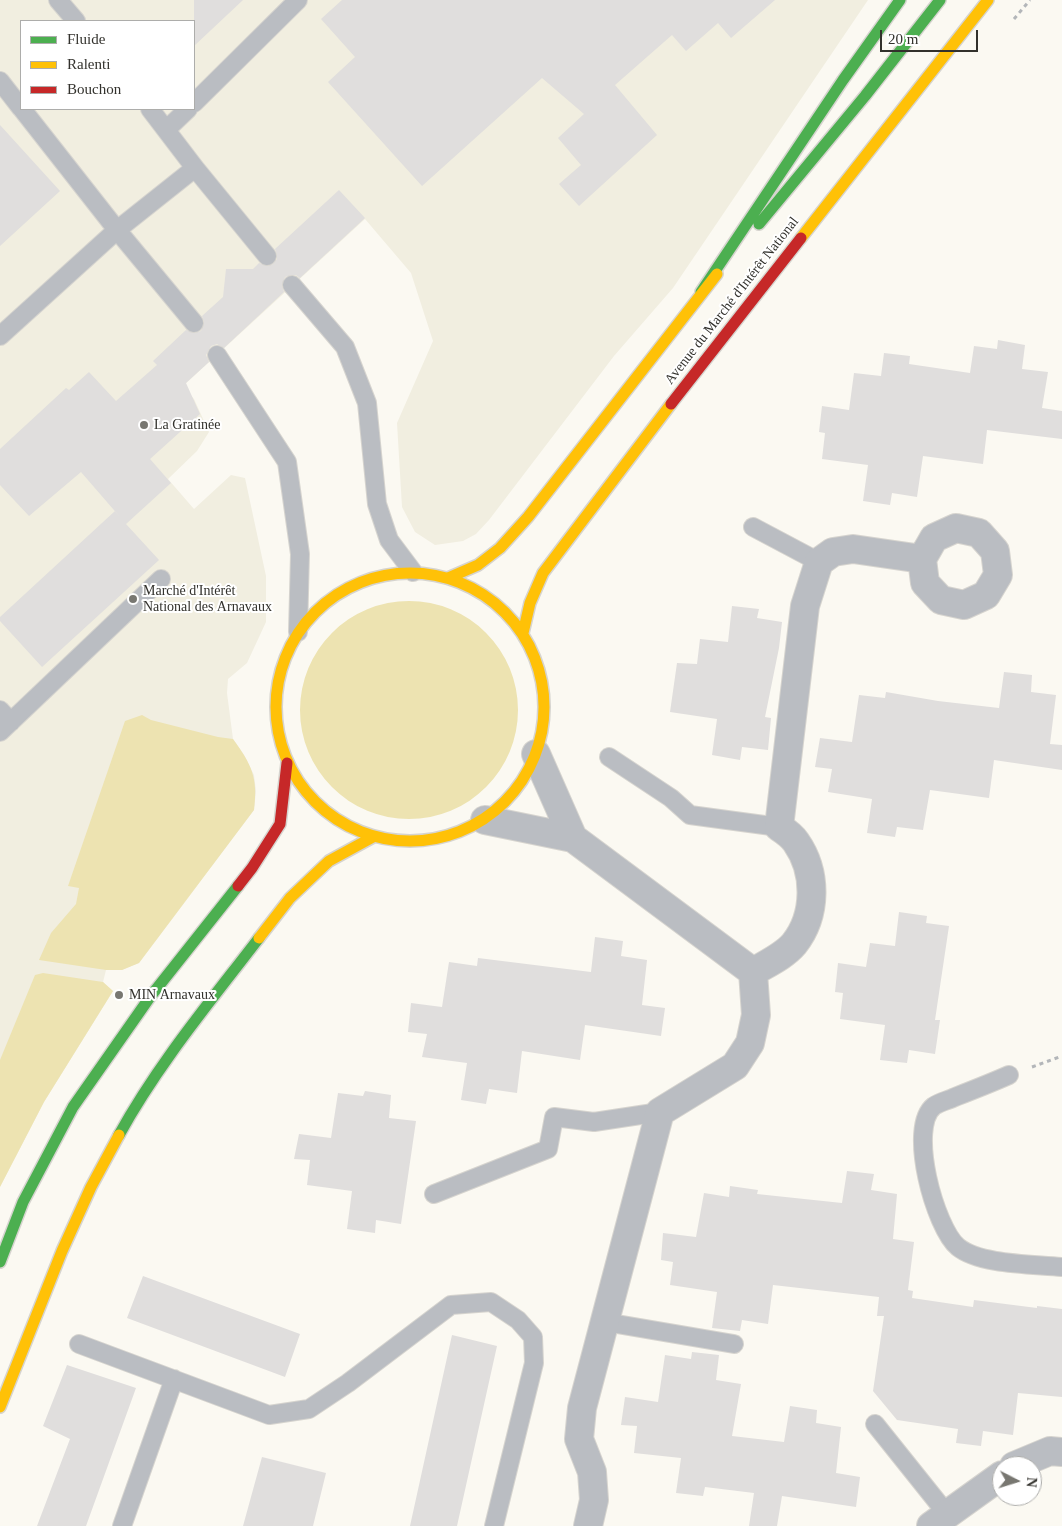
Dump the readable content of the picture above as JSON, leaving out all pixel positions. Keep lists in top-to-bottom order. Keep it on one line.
{"streets":{"main road":["Avenue du Marché d'Intérêt National"]},"places":["La Gratinée","Marché d'Intérêt National des Arnavaux","MIN Arnavaux"],"legend":["Fluide","Ralenti","Bouchon"],"scale_bar":"20 m","north":"right"}
